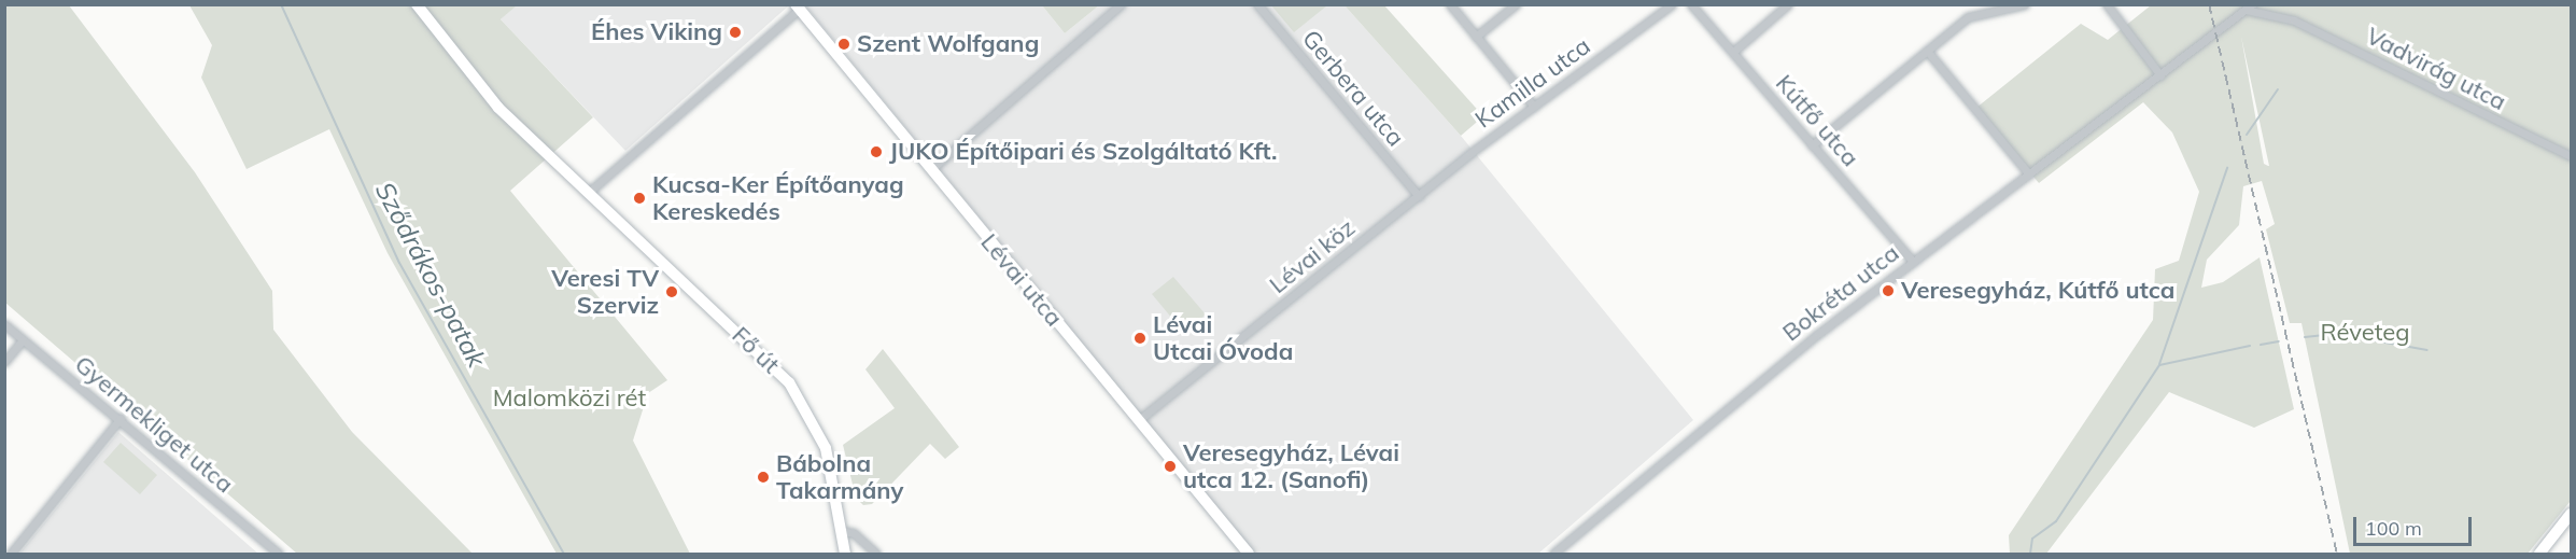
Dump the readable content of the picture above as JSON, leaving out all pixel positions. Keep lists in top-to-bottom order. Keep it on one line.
{"streets":{"main road":["Lévai utca","Fő út"],"street":["Vadvirág utca","Kamilla utca","Gerbera utca","Kútfő utca","Lévai köz","Bokréta utca","Gyermekliget utca"]},"crossings":[["Vadvirág utca","Bokréta utca"],["Kamilla utca","Gerbera utca"],["Kamilla utca","Lévai köz"],["Gerbera utca","Lévai köz"],["Kútfő utca","Bokréta utca"],["Lévai köz","Lévai utca"]],"water":["Sződrákos-patak"],"parks":["Réveteg","Malomközi rét"],"places":["Éhes Viking","Szent Wolfgang","JUKO Építőipari és Szolgáltató Kft.","Kucsa-Ker Építőanyag Kereskedés","Veresegyház, Kútfő utca","Veresi TV Szerviz","Lévai Utcai Óvoda","Veresegyház, Lévai utca 12. (Sanofi)","Bábolna Takarmány"],"scale_bar":"100 m"}
